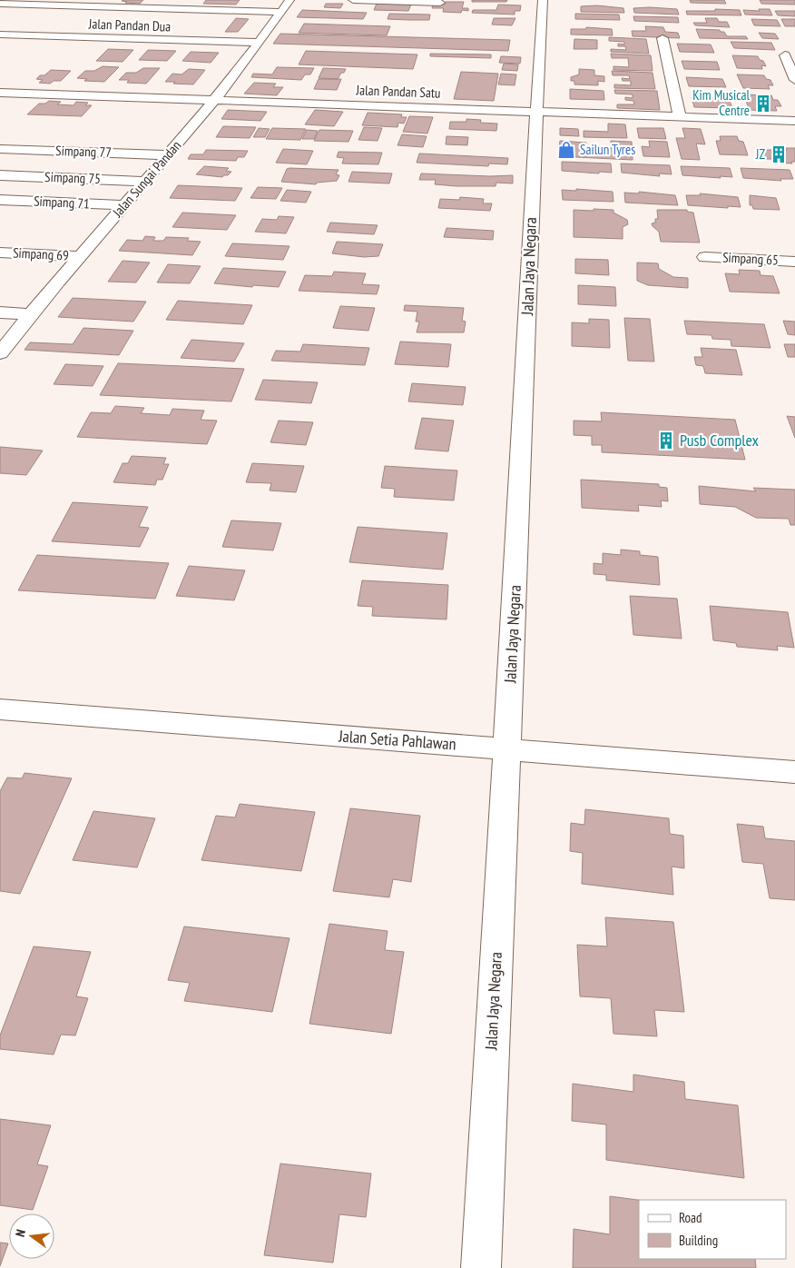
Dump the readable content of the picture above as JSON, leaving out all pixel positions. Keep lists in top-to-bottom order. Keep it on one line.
{"streets":{"street":["Jalan Pandan Dua","Jalan Pandan Satu","Simpang 77","Simpang 75","Jalan Sungai Pandan","Simpang 71","Simpang 69","Simpang 65","Jalan Jaya Negara","Jalan Setia Pahlawan"]},"crossings":[["Jalan Pandan Dua","Jalan Sungai Pandan"],["Jalan Pandan Satu","Jalan Sungai Pandan"],["Jalan Pandan Satu","Jalan Jaya Negara"],["Simpang 77","Jalan Sungai Pandan"],["Simpang 75","Jalan Sungai Pandan"],["Jalan Sungai Pandan","Simpang 71"],["Jalan Sungai Pandan","Simpang 69"],["Jalan Jaya Negara","Jalan Setia Pahlawan"]],"places":{"building":["Kim Musical Centre","JZ","Pusb Complex"],"shop":["Sailun Tyres"]},"legend":["Road","Building"],"north":"left"}
